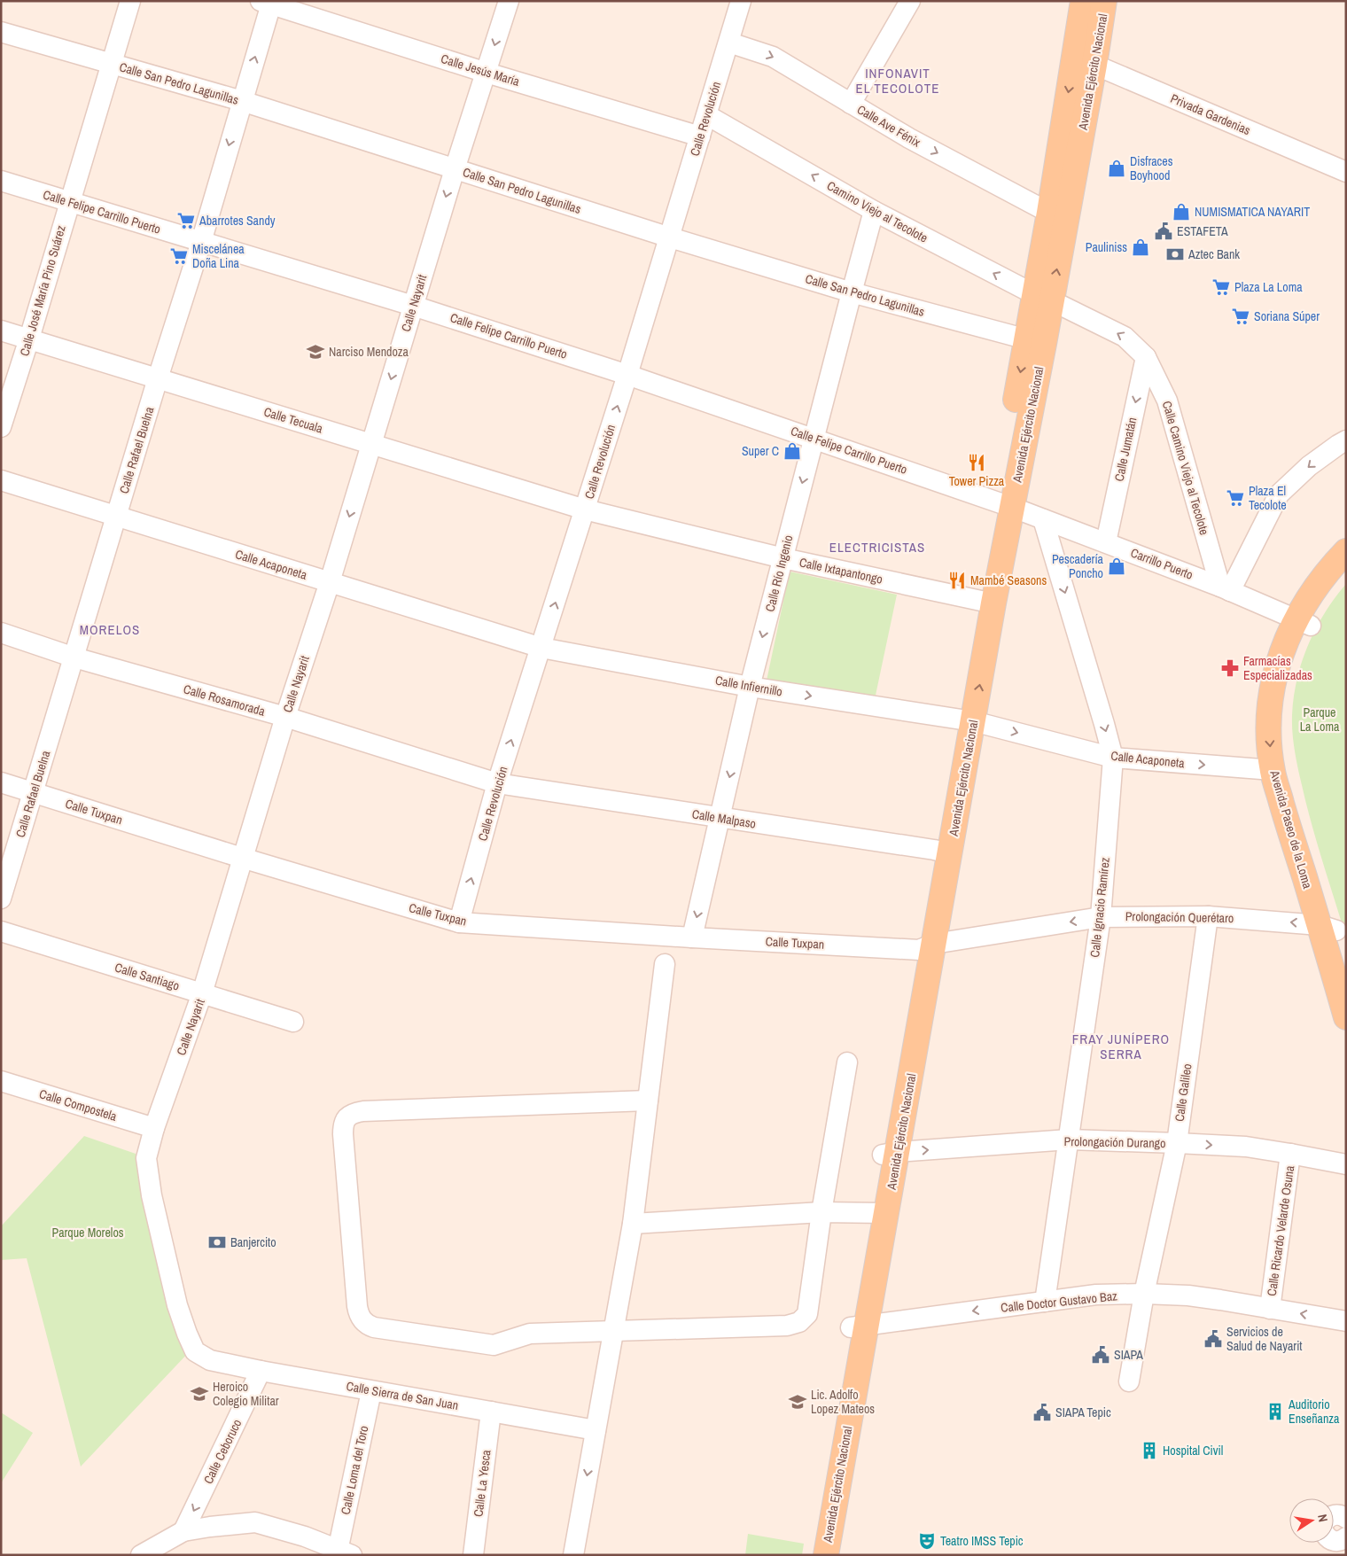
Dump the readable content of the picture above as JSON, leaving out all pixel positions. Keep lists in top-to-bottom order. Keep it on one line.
{"streets":{"main road":["Avenida Ejército Nacional","Avenida Paseo de la Loma"],"street":["Calle Jesús María","Calle San Pedro Lagunillas","Privada Gardenias","Calle Revolución","Calle Ave Fénix","Calle Felipe Carrillo Puerto","Camino Viejo al Tecolote","Calle José María Pino Suárez","Calle Nayarit","Calle Tecuala","Calle Jumatán","Calle Rafael Buelna","Calle Camino Viejo al Tecolote","Carrillo Puerto","Calle Acaponeta","Calle Ixtapantongo","Calle Río Ingenio","Calle Infiernillo","Calle Rosamorada","Calle Tuxpan","Calle Malpaso","Calle Ignacio Ramírez","Prolongación Querétaro","Calle Santiago","Calle Galileo","Calle Compostela","Prolongación Durango","Calle Ricardo Velarde Osuna","Calle Doctor Gustavo Baz","Calle Sierra de San Juan","Calle Ceboruco","Calle Loma del Toro","Calle La Yesca"]},"crossings":[["Calle Jesús María","Calle Revolución"],["Calle Jesús María","Calle Nayarit"],["Calle Jesús María","Calle Rafael Buelna"],["Avenida Ejército Nacional","Calle San Pedro Lagunillas"],["Avenida Ejército Nacional","Privada Gardenias"],["Avenida Ejército Nacional","Calle Ave Fénix"],["Avenida Ejército Nacional","Calle Felipe Carrillo Puerto"],["Avenida Ejército Nacional","Camino Viejo al Tecolote"],["Avenida Ejército Nacional","Calle Camino Viejo al Tecolote"],["Avenida Ejército Nacional","Carrillo Puerto"],["Avenida Ejército Nacional","Calle Acaponeta"],["Avenida Ejército Nacional","Calle Ixtapantongo"],["Avenida Ejército Nacional","Calle Infiernillo"],["Avenida Ejército Nacional","Calle Tuxpan"],["Avenida Ejército Nacional","Calle Malpaso"],["Avenida Ejército Nacional","Prolongación Querétaro"],["Avenida Ejército Nacional","Prolongación Durango"],["Avenida Ejército Nacional","Calle Doctor Gustavo Baz"],["Calle San Pedro Lagunillas","Calle Revolución"],["Calle San Pedro Lagunillas","Calle José María Pino Suárez"],["Calle San Pedro Lagunillas","Calle Nayarit"],["Calle San Pedro Lagunillas","Calle Rafael Buelna"],["Calle San Pedro Lagunillas","Calle Río Ingenio"],["Calle Revolución","Calle Ave Fénix"],["Calle Revolución","Calle Felipe Carrillo Puerto"],["Calle Revolución","Camino Viejo al Tecolote"],["Calle Revolución","Calle Tecuala"],["Calle Revolución","Calle Acaponeta"],["Calle Revolución","Calle Ixtapantongo"],["Calle Revolución","Calle Infiernillo"],["Calle Revolución","Calle Rosamorada"],["Calle Revolución","Calle Tuxpan"],["Calle Revolución","Calle Malpaso"],["Calle Felipe Carrillo Puerto","Calle José María Pino Suárez"],["Calle Felipe Carrillo Puerto","Calle Nayarit"],["Calle Felipe Carrillo Puerto","Calle Rafael Buelna"],["Calle Felipe Carrillo Puerto","Carrillo Puerto"],["Calle Felipe Carrillo Puerto","Calle Río Ingenio"],["Camino Viejo al Tecolote","Calle Camino Viejo al Tecolote"],["Camino Viejo al Tecolote","Calle Río Ingenio"],["Calle José María Pino Suárez","Calle Tecuala"],["Calle Nayarit","Calle Tecuala"],["Calle Nayarit","Calle Acaponeta"],["Calle Nayarit","Calle Rosamorada"],["Calle Nayarit","Calle Tuxpan"],["Calle Nayarit","Calle Santiago"],["Calle Nayarit","Calle Compostela"],["Calle Nayarit","Calle Sierra de San Juan"],["Calle Tecuala","Calle Rafael Buelna"],["Calle Tecuala","Calle Ixtapantongo"],["Calle Jumatán","Calle Camino Viejo al Tecolote"],["Calle Jumatán","Carrillo Puerto"],["Calle Rafael Buelna","Calle Acaponeta"],["Calle Rafael Buelna","Calle Rosamorada"],["Calle Rafael Buelna","Calle Tuxpan"],["Calle Camino Viejo al Tecolote","Carrillo Puerto"],["Carrillo Puerto","Avenida Paseo de la Loma"],["Carrillo Puerto","Calle Ignacio Ramírez"],["Calle Acaponeta","Calle Infiernillo"],["Calle Acaponeta","Avenida Paseo de la Loma"],["Calle Acaponeta","Calle Ignacio Ramírez"],["Calle Ixtapantongo","Calle Río Ingenio"],["Calle Río Ingenio","Calle Infiernillo"],["Calle Río Ingenio","Calle Tuxpan"],["Calle Río Ingenio","Calle Malpaso"],["Calle Rosamorada","Calle Malpaso"],["Calle Tuxpan","Prolongación Querétaro"],["Avenida Paseo de la Loma","Prolongación Querétaro"],["Calle Ignacio Ramírez","Prolongación Querétaro"],["Calle Ignacio Ramírez","Prolongación Durango"],["Calle Ignacio Ramírez","Calle Doctor Gustavo Baz"],["Prolongación Querétaro","Calle Galileo"],["Calle Galileo","Prolongación Durango"],["Calle Galileo","Calle Doctor Gustavo Baz"],["Prolongación Durango","Calle Ricardo Velarde Osuna"],["Calle Ricardo Velarde Osuna","Calle Doctor Gustavo Baz"],["Calle Sierra de San Juan","Calle Ceboruco"],["Calle Sierra de San Juan","Calle Loma del Toro"],["Calle Sierra de San Juan","Calle La Yesca"]],"one_way":["Calle Revolución","Calle Ave Fénix","Camino Viejo al Tecolote","Calle Nayarit","Calle Jumatán","Calle Acaponeta","Calle Río Ingenio","Calle Infiernillo","Prolongación Querétaro","Prolongación Durango","Calle Doctor Gustavo Baz","Calle Ceboruco"],"districts":["INFONAVIT EL TECOLOTE","ELECTRICISTAS","MORELOS","FRAY JUNÍPERO SERRA"],"parks":["Parque La Loma","Parque Morelos"],"places":{"shop":["Disfraces Boyhood","NUMISMATICA NAYARIT","Pauliniss","Super C","Pescadería Poncho"],"supermarket":["Abarrotes Sandy","Miscelánea Doña Lina","Plaza La Loma","Soriana Súper","Plaza El Tecolote"],"public building":["ESTAFETA","Servicios de Salud de Nayarit","SIAPA","SIAPA Tepic"],"bank":["Aztec Bank","Banjercito"],"school or university":["Narciso Mendoza","Heroico Colegio Militar","Lic. Adolfo Lopez Mateos"],"restaurant":["Tower Pizza","Mambé Seasons"],"pharmacy":["Farmacías Especializadas"],"building":["Auditorio Enseñanza","Hospital Civil"],"theatre":["Teatro IMSS Tepic"]},"north":"right"}
